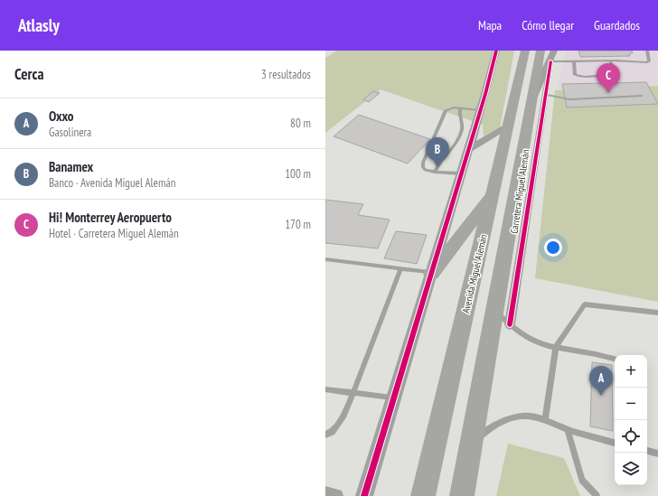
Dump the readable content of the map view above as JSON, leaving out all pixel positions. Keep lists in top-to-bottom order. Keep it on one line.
{"streets":{"highway":["Avenida Miguel Alemán"],"street":["Carretera Miguel Alemán"]},"page":{"header":"Atlasly","nav":["Mapa","Cómo llegar","Guardados"],"heading":["Cerca","3 resultados"],"pins":["C","B","A"],"list":[{"mark":"A","name":"Oxxo","note":"Gasolinera","value":"80 m"},{"mark":"B","name":"Banamex","note":"Banco · Avenida Miguel Alemán","value":"100 m"},{"mark":"C","name":"Hi! Monterrey Aeropuerto","note":"Hotel · Carretera Miguel Alemán","value":"170 m"}],"map_buttons":["+","−"]}}
